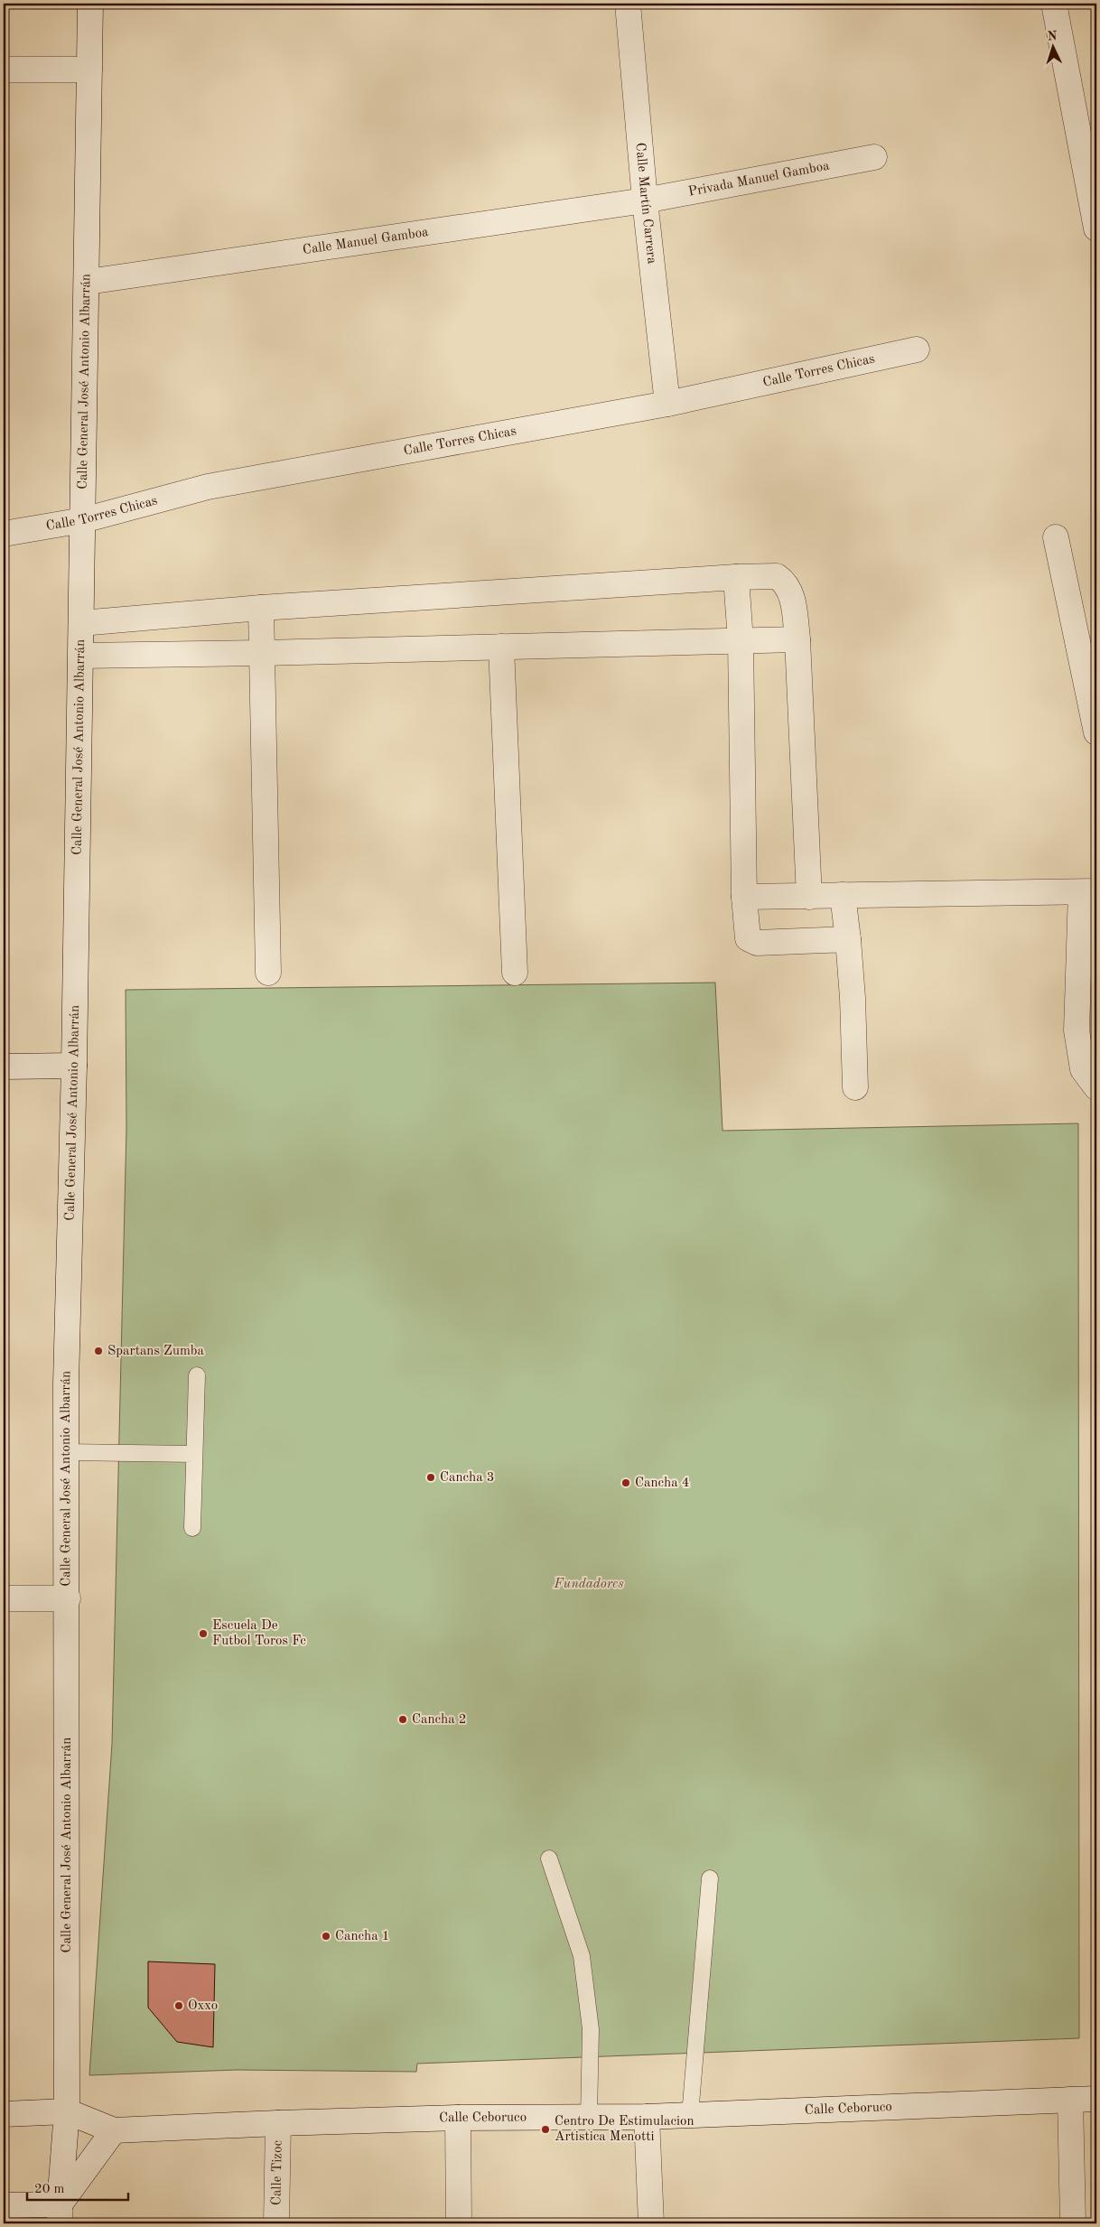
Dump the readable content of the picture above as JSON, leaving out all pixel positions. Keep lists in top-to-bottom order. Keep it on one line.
{"streets":{"street":["Privada Manuel Gamboa","Calle Martín Carrera","Calle Manuel Gamboa","Calle Torres Chicas","Calle General José Antonio Albarrán","Calle Ceboruco","Calle Tizoc"]},"crossings":[["Privada Manuel Gamboa","Calle Martín Carrera"],["Privada Manuel Gamboa","Calle Manuel Gamboa"],["Calle Martín Carrera","Calle Manuel Gamboa"],["Calle Martín Carrera","Calle Torres Chicas"],["Calle Manuel Gamboa","Calle General José Antonio Albarrán"],["Calle Torres Chicas","Calle General José Antonio Albarrán"],["Calle General José Antonio Albarrán","Calle Ceboruco"],["Calle Ceboruco","Calle Tizoc"]],"parks":["Fundadores"],"places":["Spartans Zumba","Cancha 3","Cancha 4","Escuela De Futbol Toros Fc","Cancha 2","Cancha 1","Oxxo","Centro De Estimulacion Artistica Menotti"],"scale_bar":"20 m","north":"top"}
